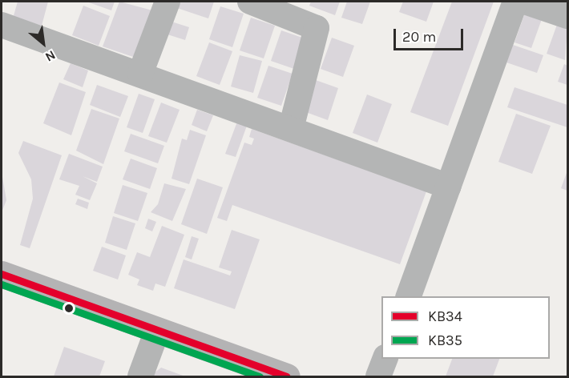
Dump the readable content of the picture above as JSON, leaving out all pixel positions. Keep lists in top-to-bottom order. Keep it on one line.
{"lines":["transit line KB34","transit line KB35"],"legend":["KB34","KB35"],"scale_bar":"20 m","north":"bottom right"}
